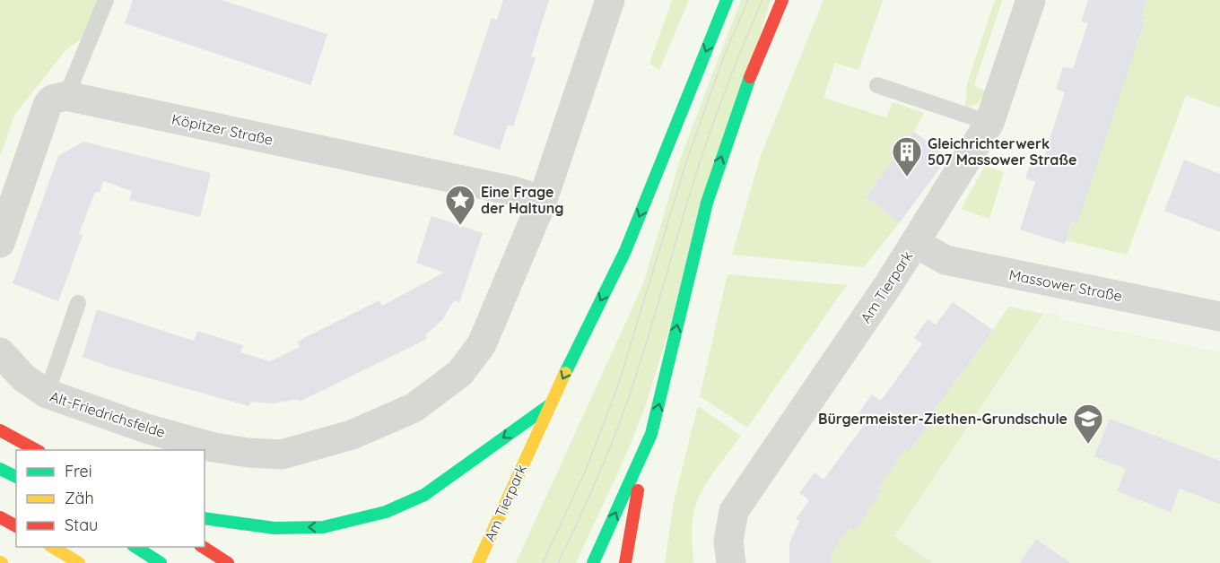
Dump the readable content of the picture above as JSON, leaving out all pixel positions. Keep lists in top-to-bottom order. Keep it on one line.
{"streets":{"main road":["Am Tierpark"],"street":["Köpitzer Straße","Massower Straße","Alt-Friedrichsfelde"]},"crossings":[["Köpitzer Straße","Alt-Friedrichsfelde"],["Massower Straße","Am Tierpark"]],"places":{"building":["Gleichrichterwerk 507 Massower Straße"],"place":["Eine Frage der Haltung"],"school or university":["Bürgermeister-Ziethen-Grundschule"]},"legend":["Frei","Zäh","Stau"]}
